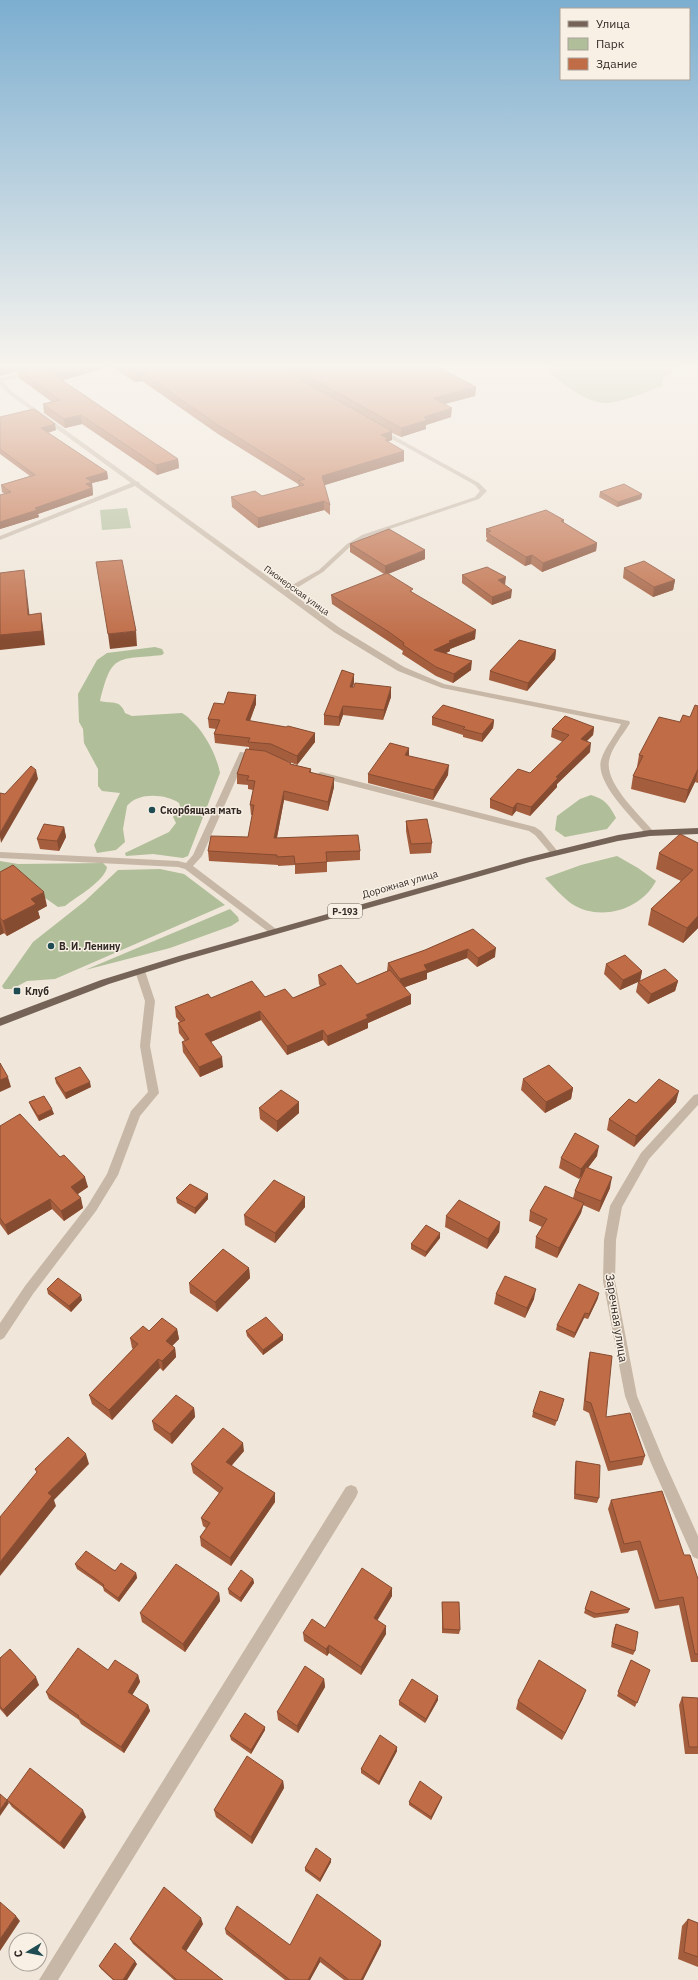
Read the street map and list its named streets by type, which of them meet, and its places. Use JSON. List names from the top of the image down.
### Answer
{
  "streets": {
    "main road": ["Дорожная улица", "Р-193"],
    "street": ["Пионерская улица", "Заречная улица"]
  },
  "crossings": [
    ["Пионерская улица", "Дорожная улица"]
  ],
  "places": {
    "other": ["Скорбящая мать", "В. И. Ленину"],
    "transit": ["Клуб"]
  },
  "legend": ["Улица", "Парк", "Здание"],
  "north": "left"
}
